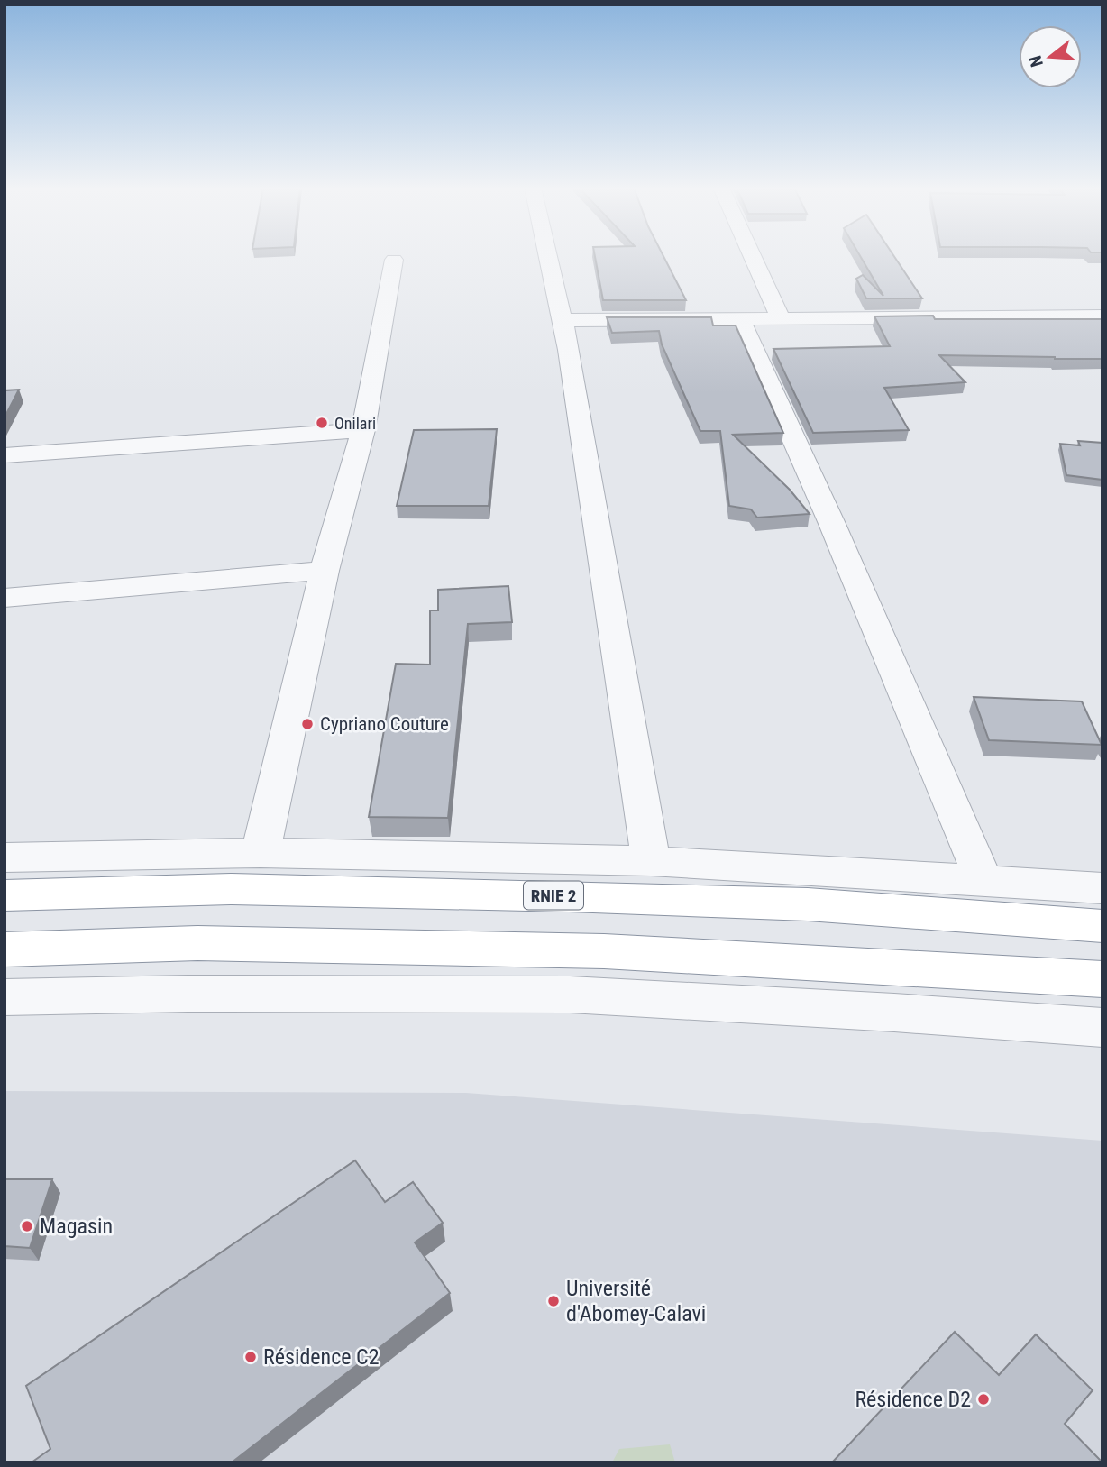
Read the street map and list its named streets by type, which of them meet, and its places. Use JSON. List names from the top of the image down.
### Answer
{
  "streets": {
    "highway": ["RNIE 2"]
  },
  "places": [
    "Onilari",
    "Cypriano Couture",
    "Magasin",
    "Université d'Abomey-Calavi",
    "Résidence C2",
    "Résidence D2"
  ],
  "north": "left"
}
